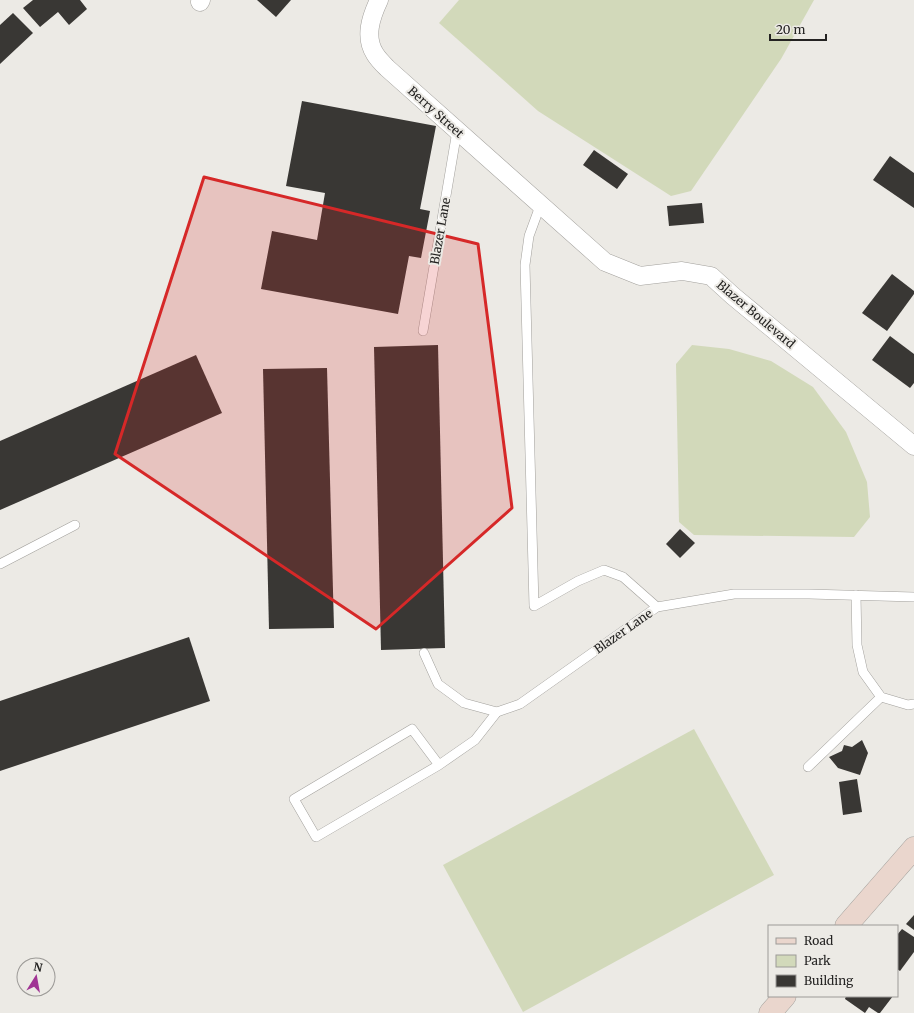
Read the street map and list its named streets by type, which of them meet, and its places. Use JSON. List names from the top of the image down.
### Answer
{
  "streets": {
    "street": ["Berry Street", "Blazer Boulevard"],
    "lane": ["Blazer Lane"]
  },
  "crossings": [
    ["Berry Street", "Blazer Lane"],
    ["Berry Street", "Blazer Boulevard"]
  ],
  "legend": ["Road", "Park", "Building"],
  "scale_bar": "20 m",
  "north": "top"
}
